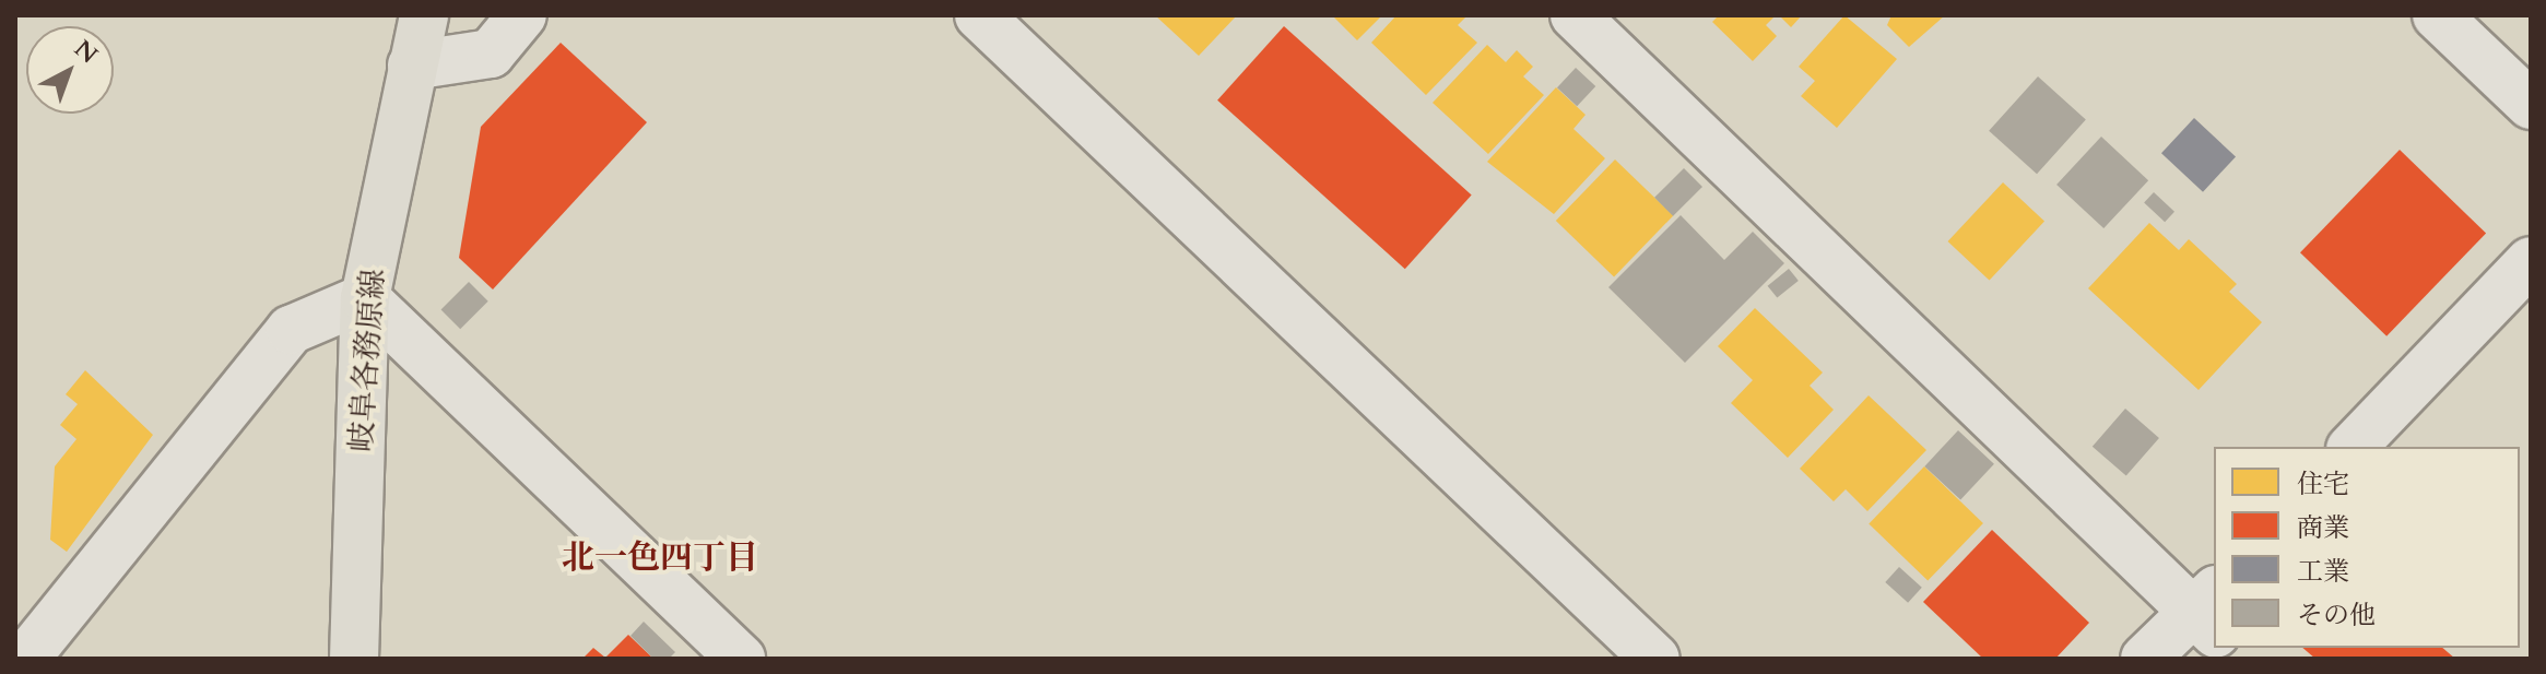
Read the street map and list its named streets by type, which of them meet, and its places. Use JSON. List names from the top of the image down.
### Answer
{
  "streets": {
    "main road": ["岐阜各務原線"]
  },
  "districts": ["北一色四丁目"],
  "legend": [
    "住宅",
    "商業",
    "工業",
    "その他"
  ],
  "north": "top right"
}
